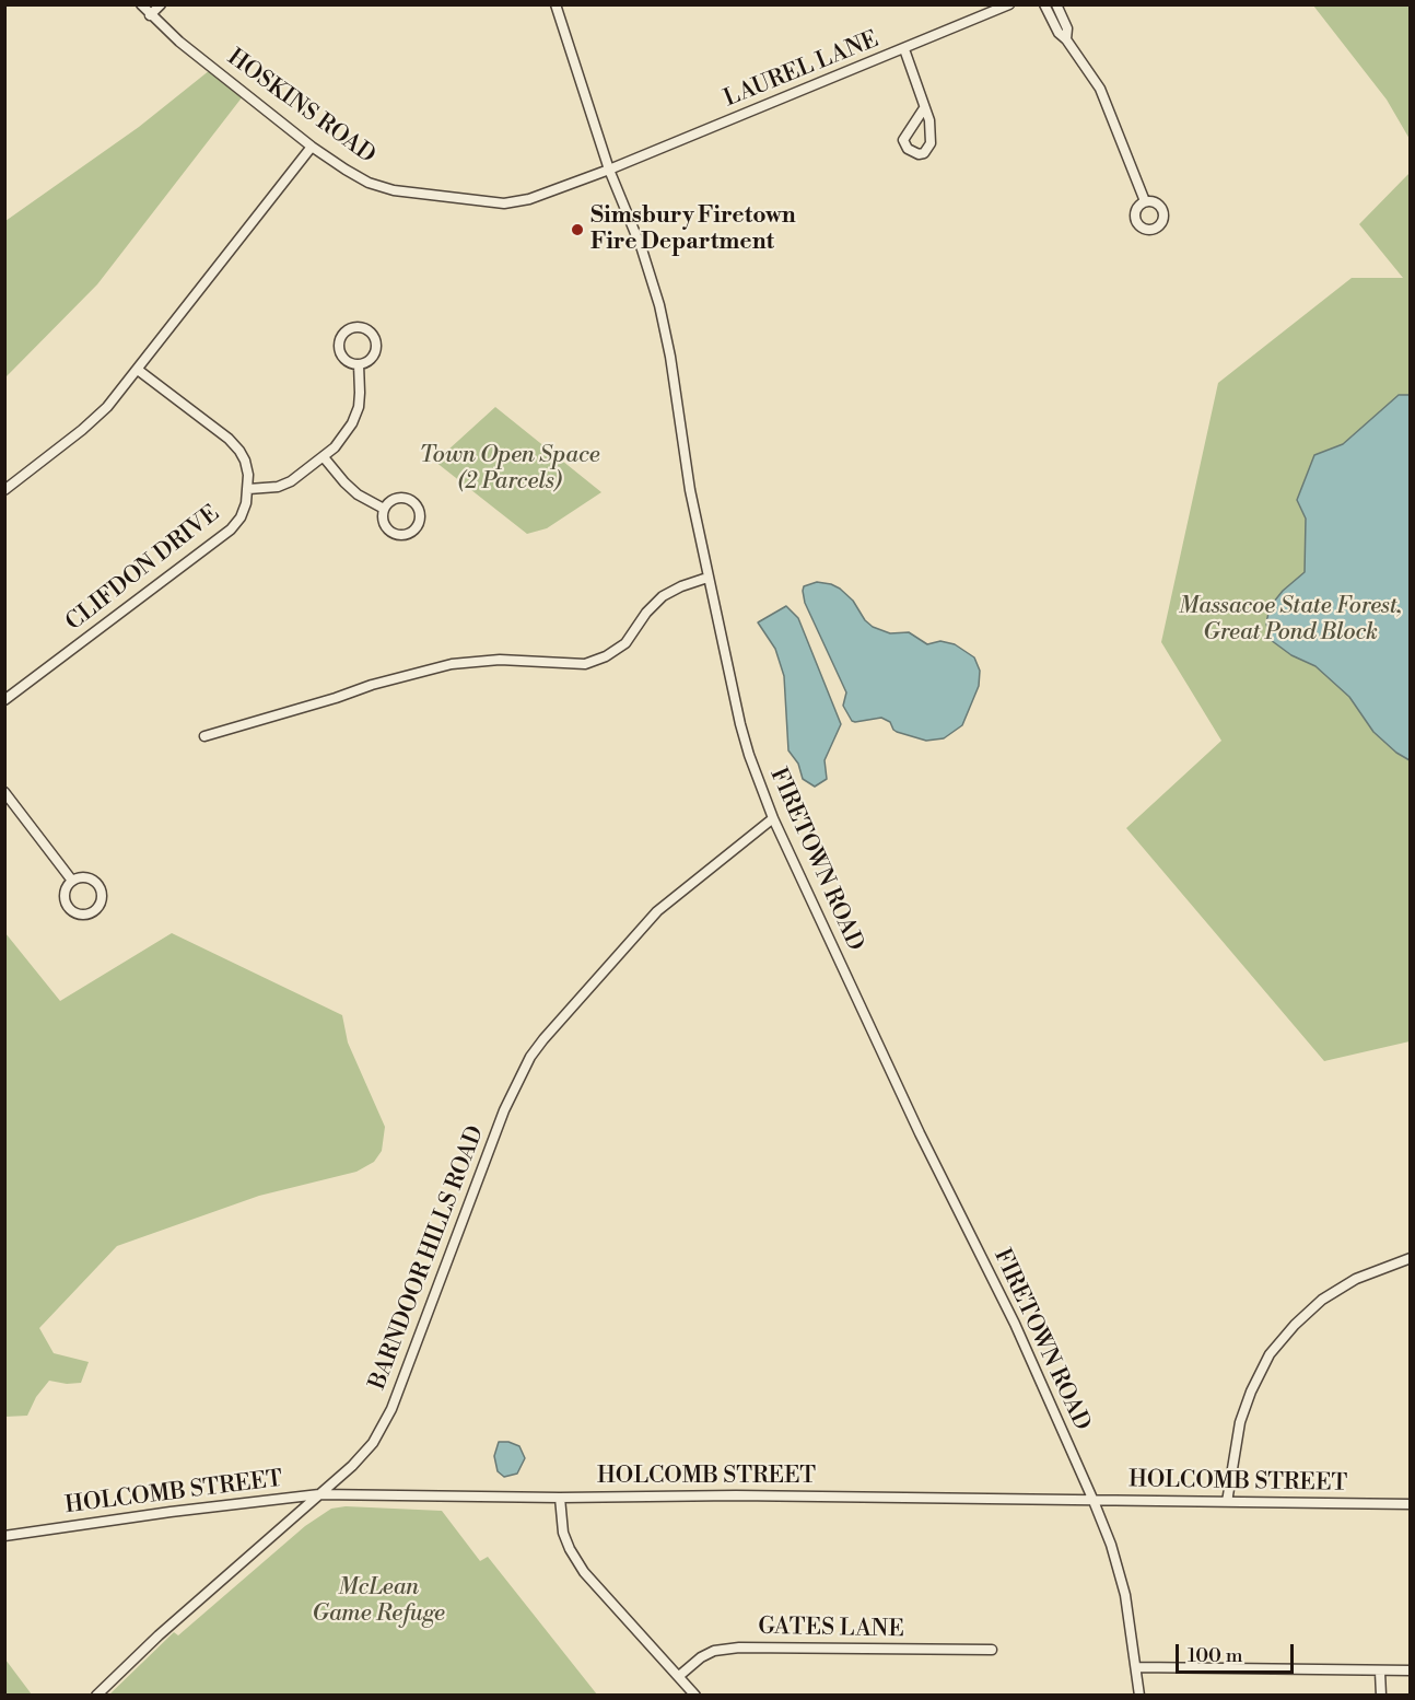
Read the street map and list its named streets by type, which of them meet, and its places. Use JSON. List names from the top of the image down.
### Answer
{
  "streets": {
    "street": [
      "LAUREL LANE",
      "HOSKINS ROAD",
      "CLIFDON DRIVE",
      "FIRETOWN ROAD",
      "BARNDOOR HILLS ROAD",
      "HOLCOMB STREET",
      "GATES LANE"
    ]
  },
  "crossings": [
    ["LAUREL LANE", "HOSKINS ROAD"],
    ["LAUREL LANE", "FIRETOWN ROAD"],
    ["HOSKINS ROAD", "FIRETOWN ROAD"],
    ["FIRETOWN ROAD", "BARNDOOR HILLS ROAD"],
    ["FIRETOWN ROAD", "HOLCOMB STREET"],
    ["BARNDOOR HILLS ROAD", "HOLCOMB STREET"]
  ],
  "parks": ["Town Open Space (2 Parcels)", "Massacoe State Forest, Great Pond Block", "McLean Game Refuge"],
  "places": ["Simsbury Firetown Fire Department"],
  "scale_bar": "100 m"
}
